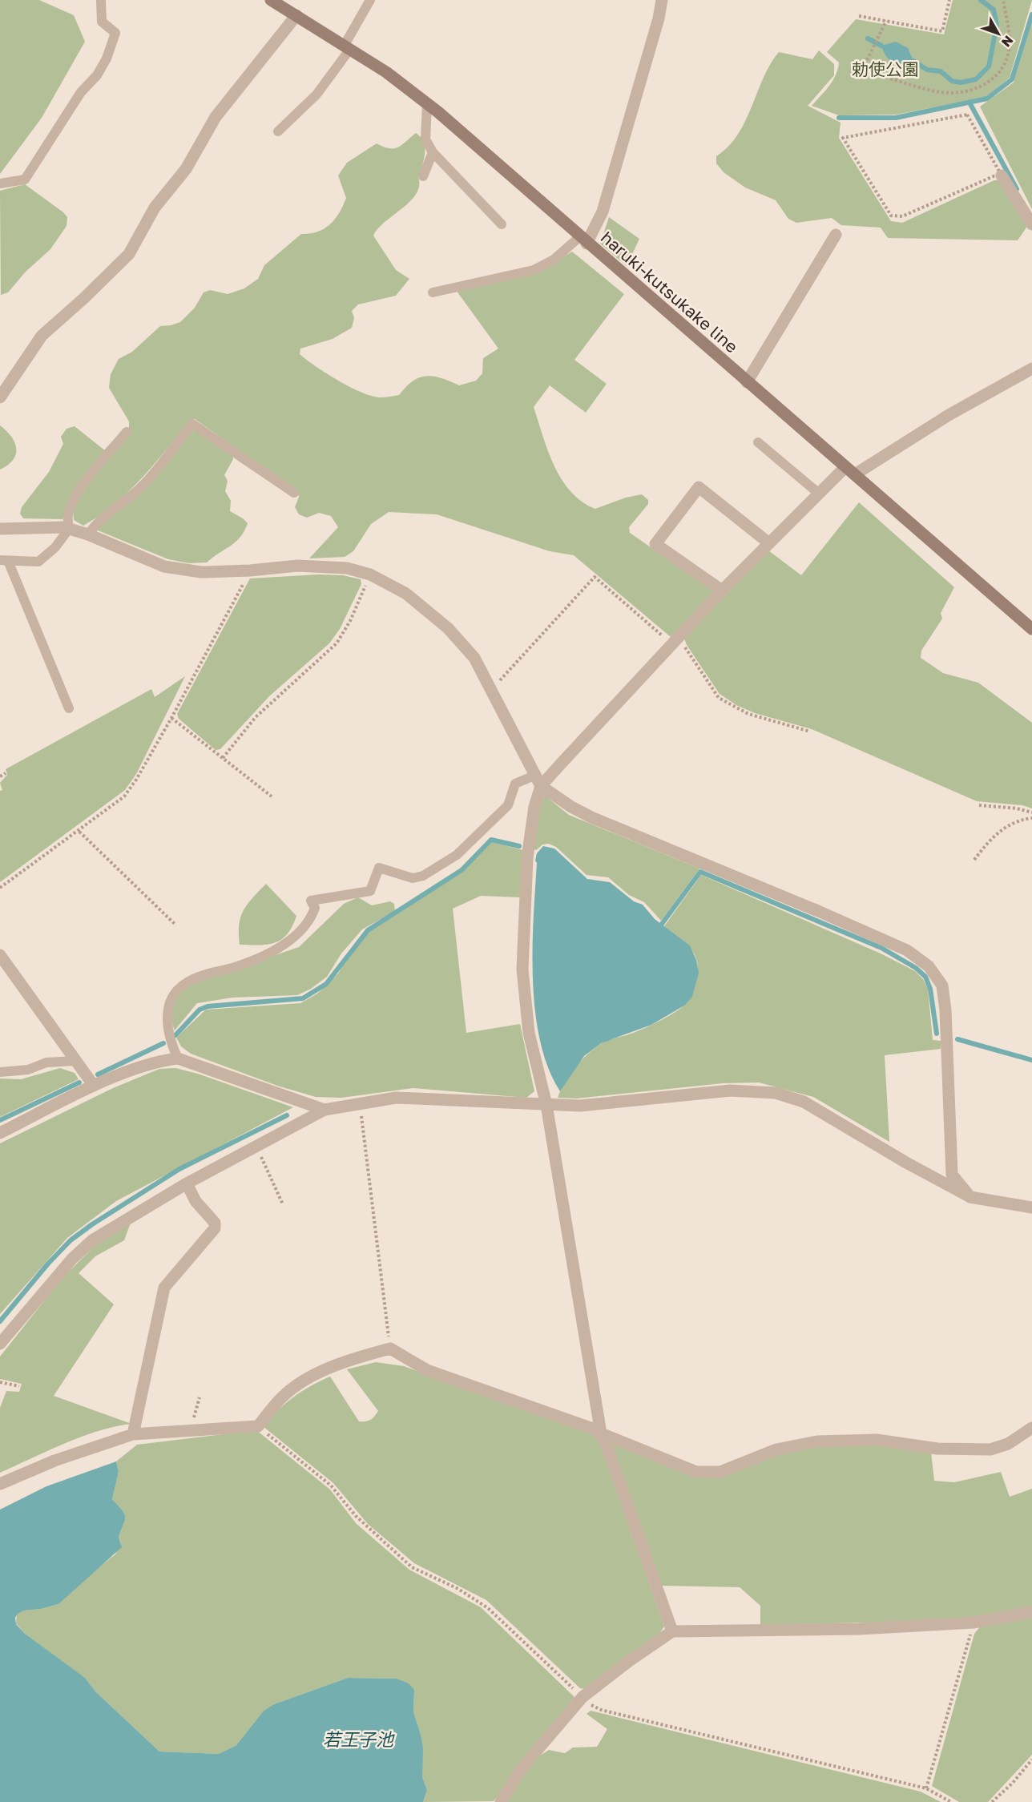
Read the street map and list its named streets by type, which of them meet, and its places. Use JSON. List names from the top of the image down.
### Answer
{
  "streets": {
    "main road": ["haruki-kutsukake line"]
  },
  "water": ["若王子池"],
  "parks": ["勅使公園"],
  "north": "bottom right"
}
